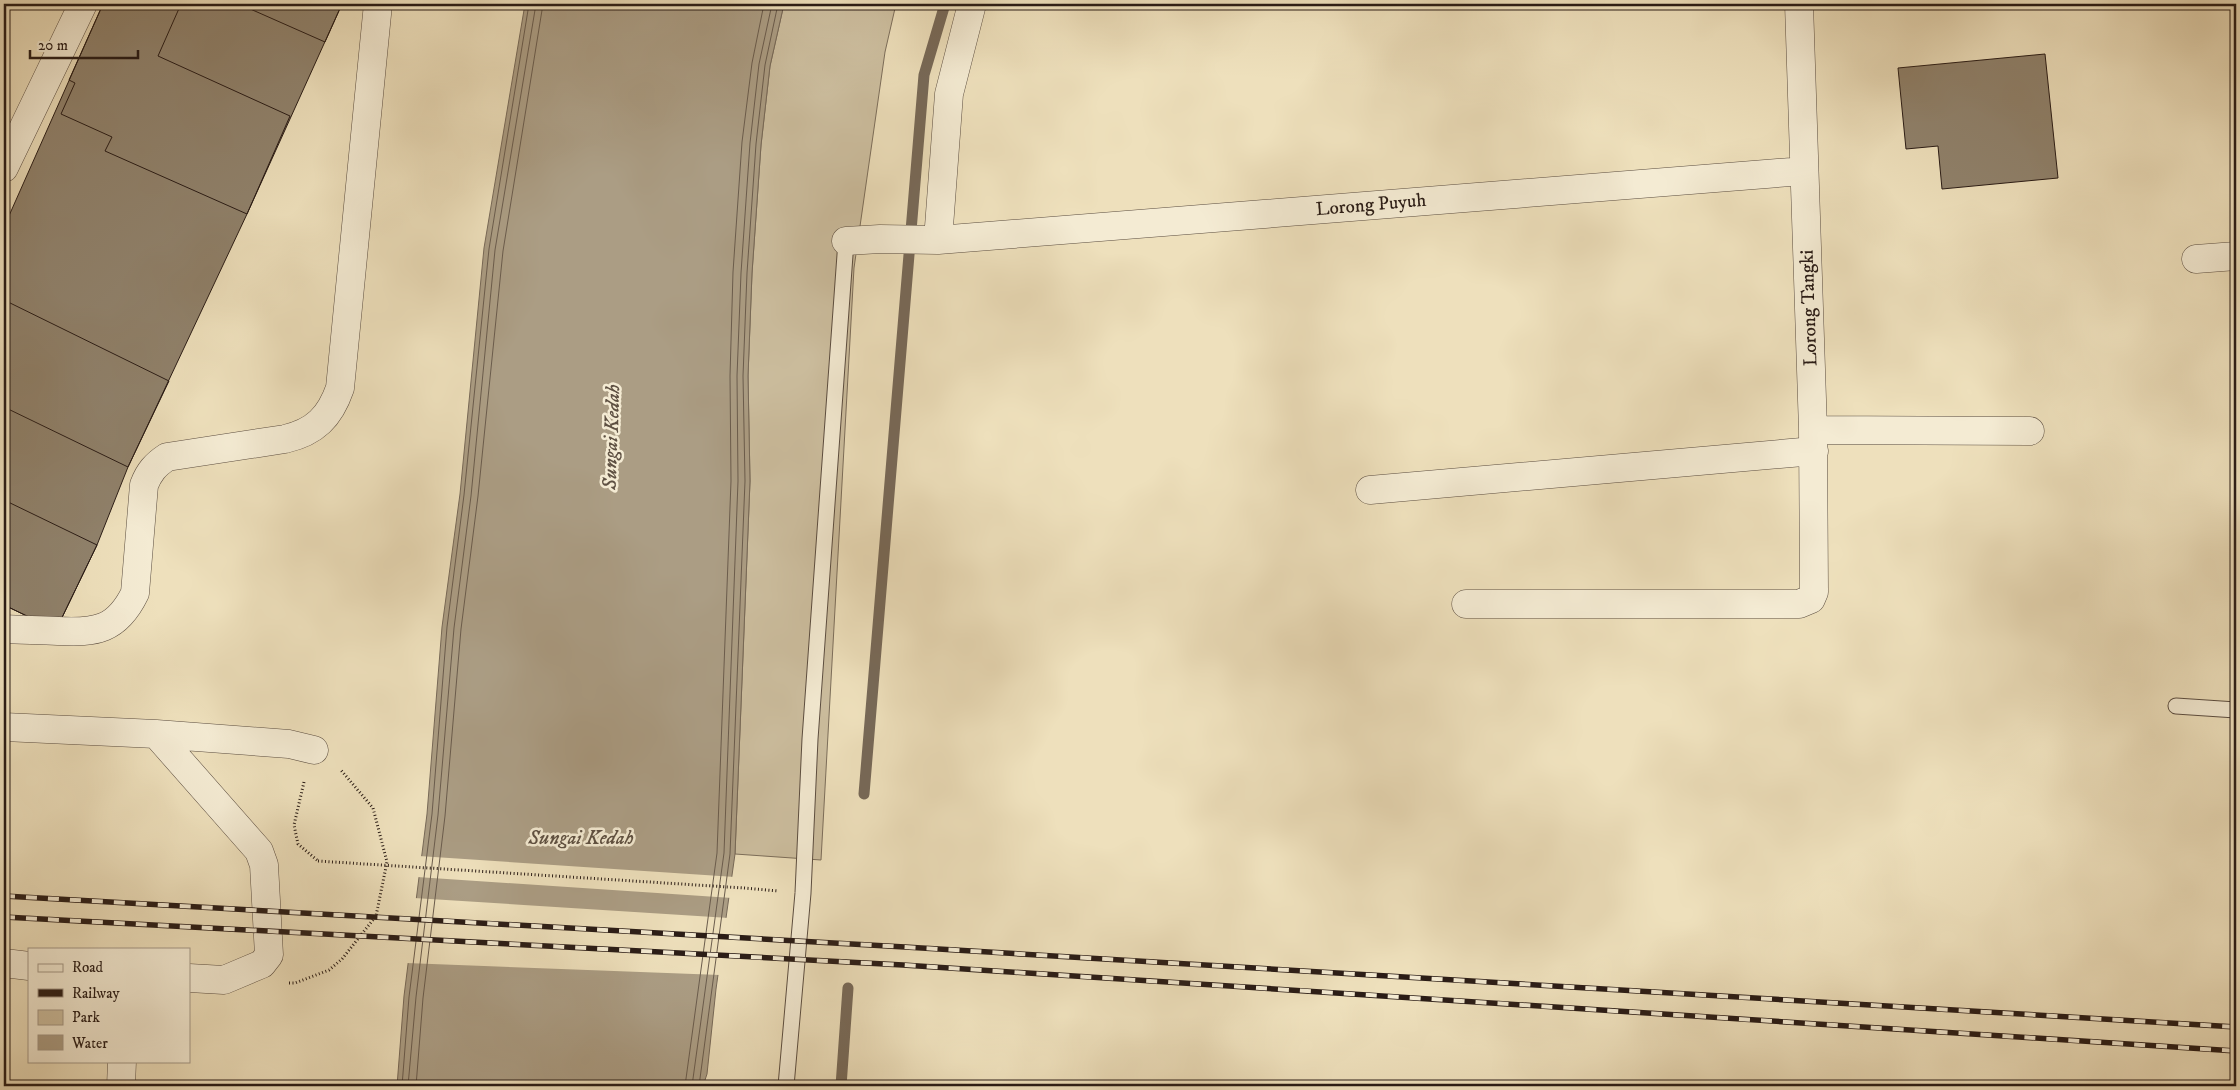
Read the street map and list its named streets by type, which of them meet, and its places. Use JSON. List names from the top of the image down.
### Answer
{
  "streets": {
    "street": ["Lorong Puyuh", "Lorong Tangki"]
  },
  "crossings": [
    ["Lorong Puyuh", "Lorong Tangki"]
  ],
  "water": ["Sungai Kedah"],
  "legend": [
    "Road",
    "Railway",
    "Park",
    "Water"
  ],
  "scale_bar": "20 m"
}
